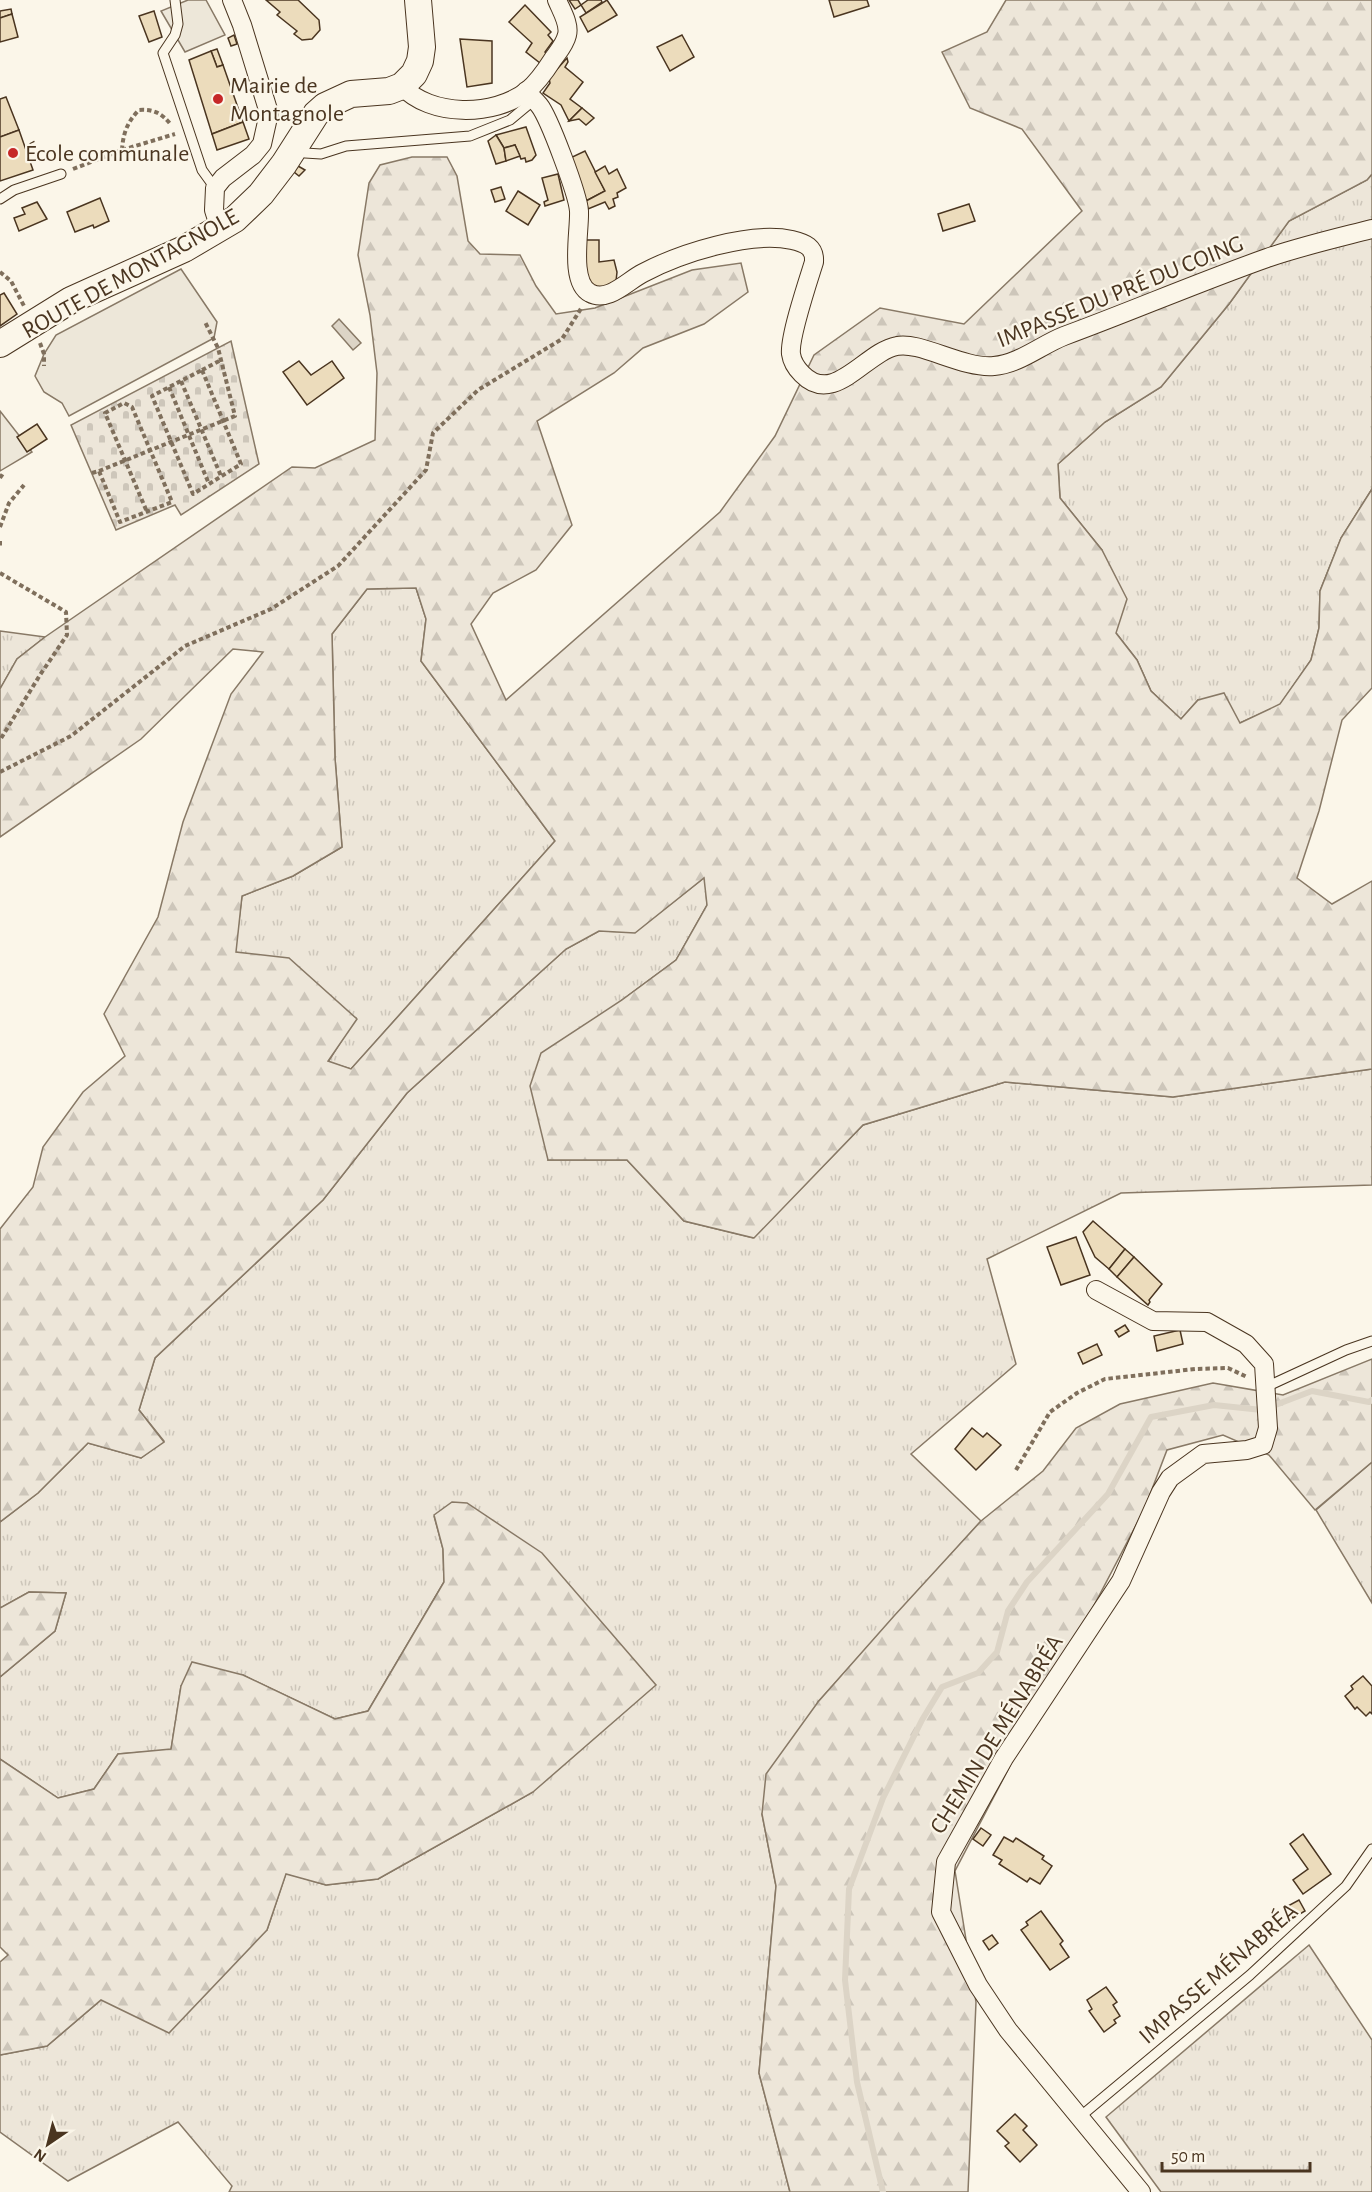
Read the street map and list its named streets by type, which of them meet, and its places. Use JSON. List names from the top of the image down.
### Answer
{
  "streets": {
    "street": ["ROUTE DE MONTAGNOLE", "IMPASSE DU PRÉ DU COING", "CHEMIN DE MÉNABRÉA"],
    "lane": ["IMPASSE MÉNABRÉA"]
  },
  "crossings": [
    ["CHEMIN DE MÉNABRÉA", "IMPASSE MÉNABRÉA"]
  ],
  "places": ["Mairie de Montagnole", "École communale"],
  "scale_bar": "50 m",
  "north": "bottom left"
}
